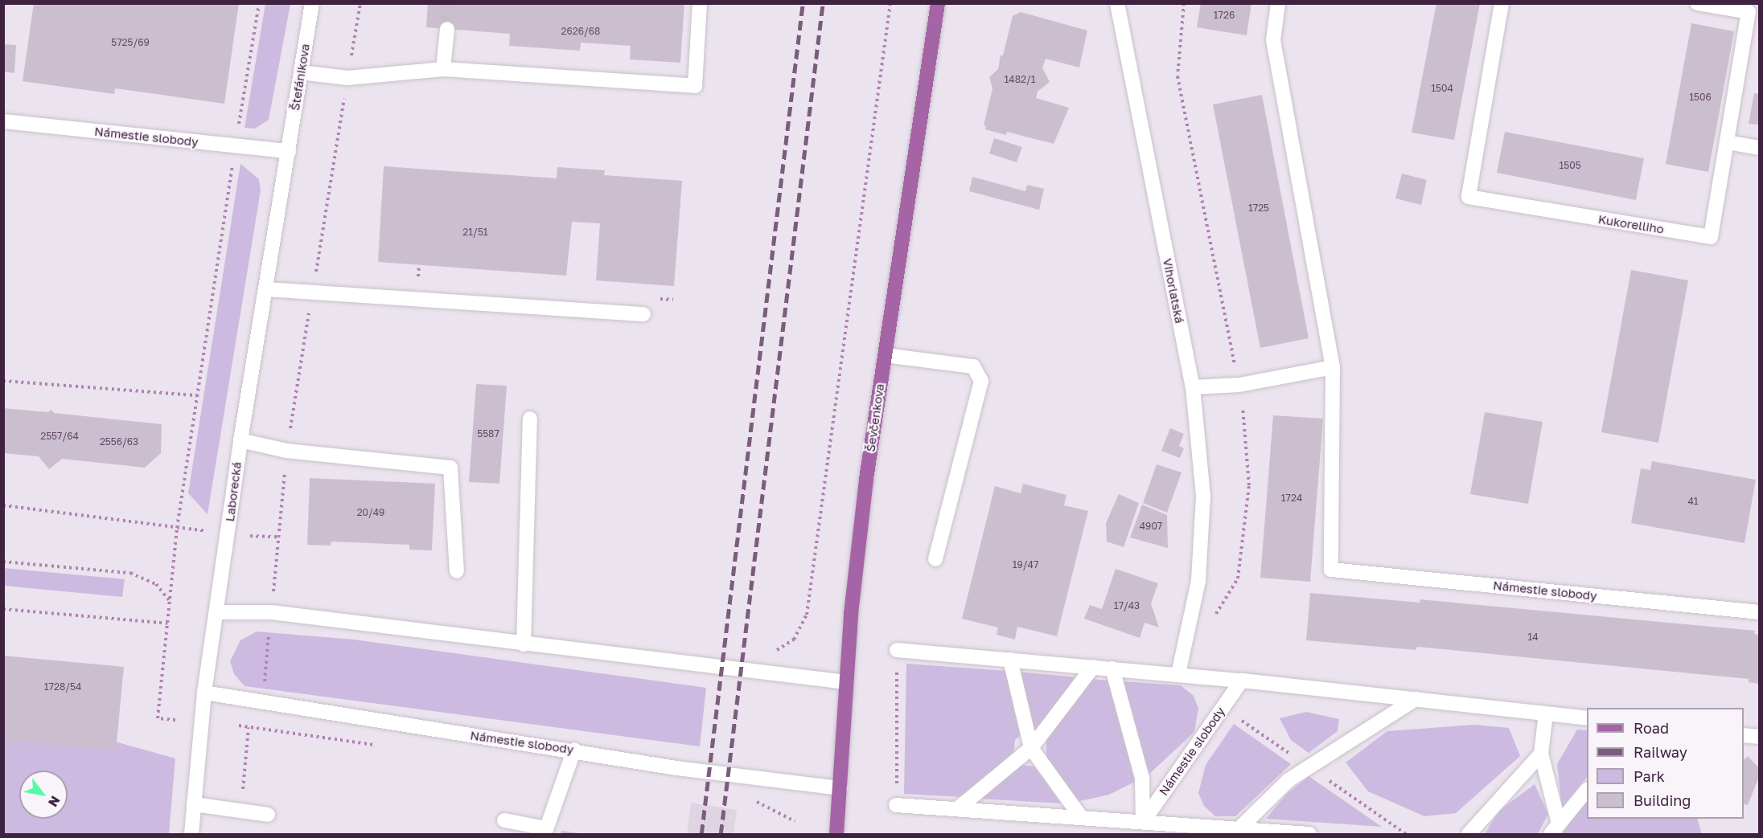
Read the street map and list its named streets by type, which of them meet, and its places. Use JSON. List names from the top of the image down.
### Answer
{
  "streets": {
    "main road": ["Ševčenkova"],
    "street": [
      "Štefánikova",
      "Námestie slobody",
      "Kukorelliho",
      "Vihorlatská",
      "Laborecká"
    ]
  },
  "crossings": [
    ["Štefánikova", "Námestie slobody"],
    ["Štefánikova", "Laborecká"],
    ["Námestie slobody", "Ševčenkova"],
    ["Námestie slobody", "Laborecká"]
  ],
  "house_numbers": [
    "1726",
    "2626/68",
    "5725/69",
    "1482/1",
    "1504",
    "1506",
    "1505",
    "1725",
    "21/51",
    "5587",
    "2557/64",
    "2556/63",
    "1724",
    "41",
    "20/49",
    "4907",
    "19/47",
    "17/43",
    "14",
    "1728/54"
  ],
  "legend": [
    "Road",
    "Railway",
    "Park",
    "Building"
  ],
  "north": "bottom right"
}
